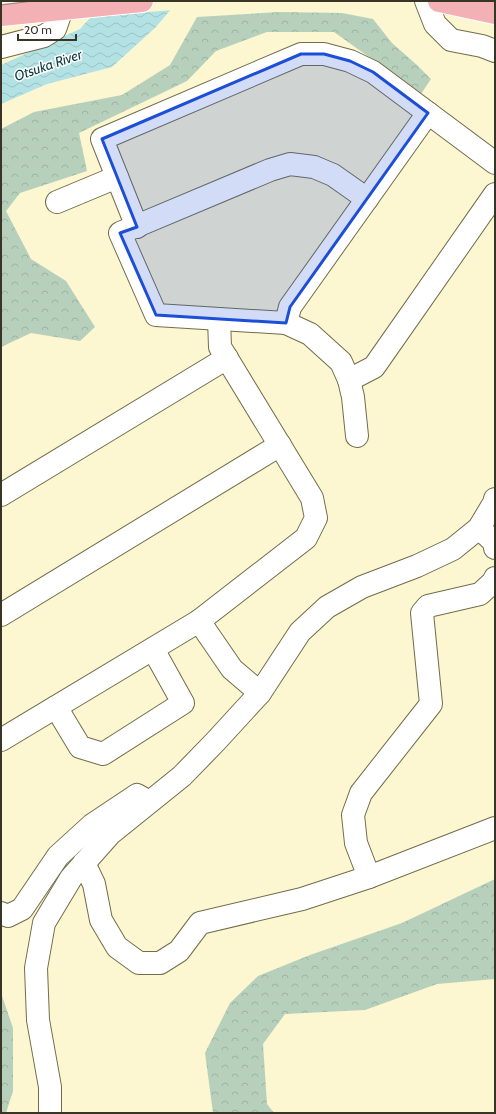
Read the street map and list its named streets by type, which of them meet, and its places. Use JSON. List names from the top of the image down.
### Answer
{
  "water": ["Otsuka River"],
  "scale_bar": "20 m"
}
